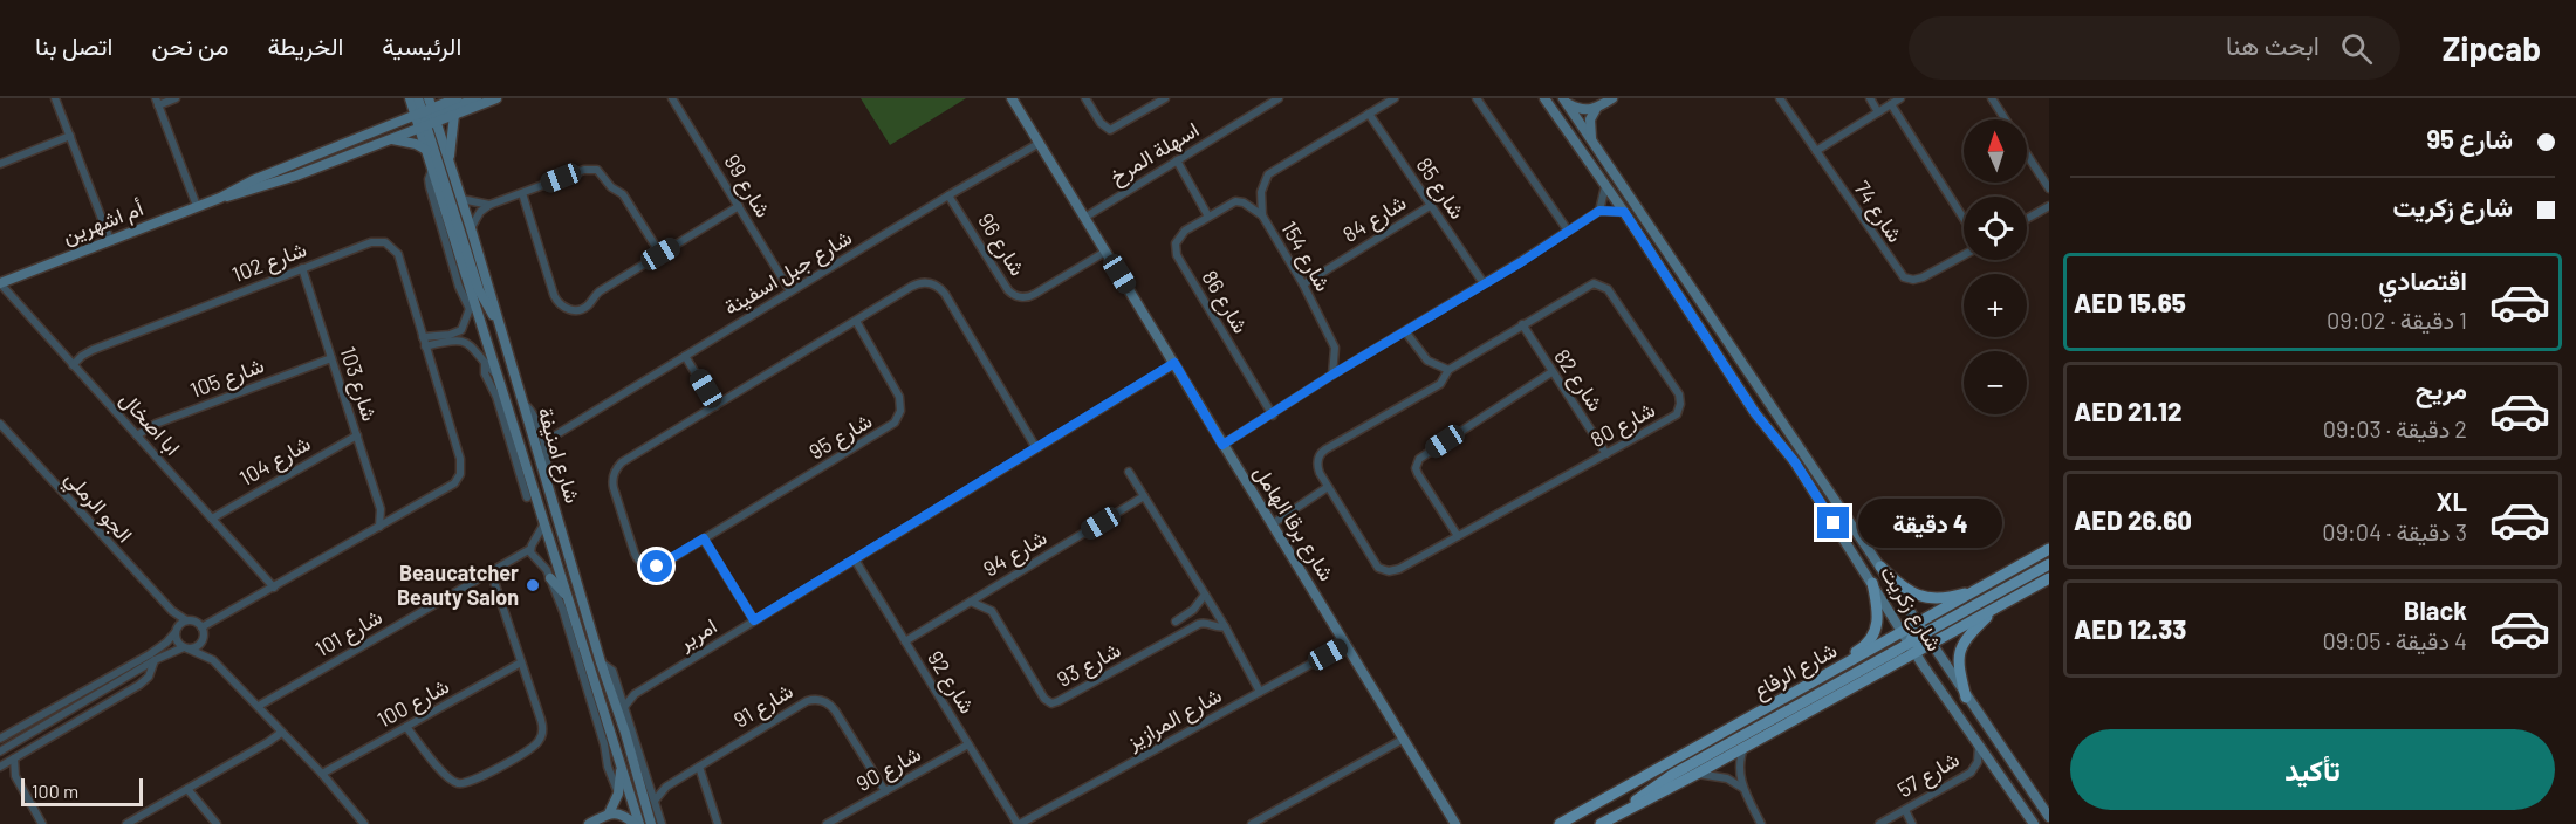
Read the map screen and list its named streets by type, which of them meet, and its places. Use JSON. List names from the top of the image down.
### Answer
{
  "streets": {
    "main road": ["شارع الرفاع"],
    "street": [
      "اسهلة المرخ",
      "شارع 99",
      "شارع 85",
      "شارع 74",
      "شارع 84",
      "أم اشهرين",
      "شارع 96",
      "شارع 154",
      "شارع 102",
      "شارع جبل اسفينة",
      "شارع 86",
      "شارع 105",
      "شارع 82",
      "شارع 103",
      "ابا اصخال",
      "شارع 80",
      "شارع 95",
      "شارع امنيفة",
      "شارع 104",
      "الجو الرملي",
      "شارع برقا الهامل",
      "شارع 94",
      "شارع زكريت",
      "شارع 101",
      "امرير",
      "شارع 93",
      "شارع 92",
      "شارع 100",
      "شارع 91",
      "شارع المرازيز",
      "شارع 90",
      "شارع 57"
    ]
  },
  "crossings": [
    ["اسهلة المرخ", "شارع برقا الهامل"],
    ["شارع 99", "شارع جبل اسفينة"],
    ["شارع 85", "شارع 84"],
    ["شارع 84", "شارع 154"],
    ["أم اشهرين", "ابا اصخال"],
    ["شارع 96", "شارع جبل اسفينة"],
    ["شارع 96", "شارع برقا الهامل"],
    ["شارع 154", "شارع 86"],
    ["شارع 102", "شارع 103"],
    ["شارع 102", "ابا اصخال"],
    ["شارع 102", "الجو الرملي"],
    ["شارع جبل اسفينة", "شارع برقا الهامل"],
    ["شارع 105", "شارع 103"],
    ["شارع 105", "ابا اصخال"],
    ["شارع 82", "شارع 80"],
    ["شارع 103", "شارع 104"],
    ["ابا اصخال", "شارع 104"],
    ["شارع 95", "امرير"],
    ["شارع برقا الهامل", "امرير"],
    ["شارع برقا الهامل", "شارع المرازيز"],
    ["شارع 94", "شارع 93"],
    ["شارع 94", "شارع 92"],
    ["شارع زكريت", "شارع الرفاع"],
    ["شارع زكريت", "شارع 57"],
    ["امرير", "شارع 92"],
    ["شارع 92", "شارع المرازيز"],
    ["شارع 92", "شارع 90"],
    ["شارع 91", "شارع 90"]
  ],
  "places": ["Beaucatcher Beauty Salon"],
  "scale_bar": "100 m",
  "north": "top",
  "page": {
    "header": "Zipcab",
    "search": "ابحث هنا",
    "nav": [
      "الرئيسية",
      "الخريطة",
      "من نحن",
      "اتصل بنا"
    ],
    "banner": ["شارع 95", "شارع زكريت"],
    "map_buttons": ["+", "−"],
    "list": [
      {
        "name": "اقتصادي",
        "note": "1 دقيقة · 09:02",
        "value": "AED 15.65"
      },
      {
        "name": "مريح",
        "note": "2 دقيقة · 09:03",
        "value": "AED 21.12"
      },
      {
        "name": "XL",
        "note": "3 دقيقة · 09:04",
        "value": "AED 26.60"
      },
      {
        "name": "Black",
        "note": "4 دقيقة · 09:05",
        "value": "AED 12.33"
      }
    ],
    "bubble": "4 دقيقة",
    "buttons": "تأكيد",
    "scale": "100 m"
  }
}
